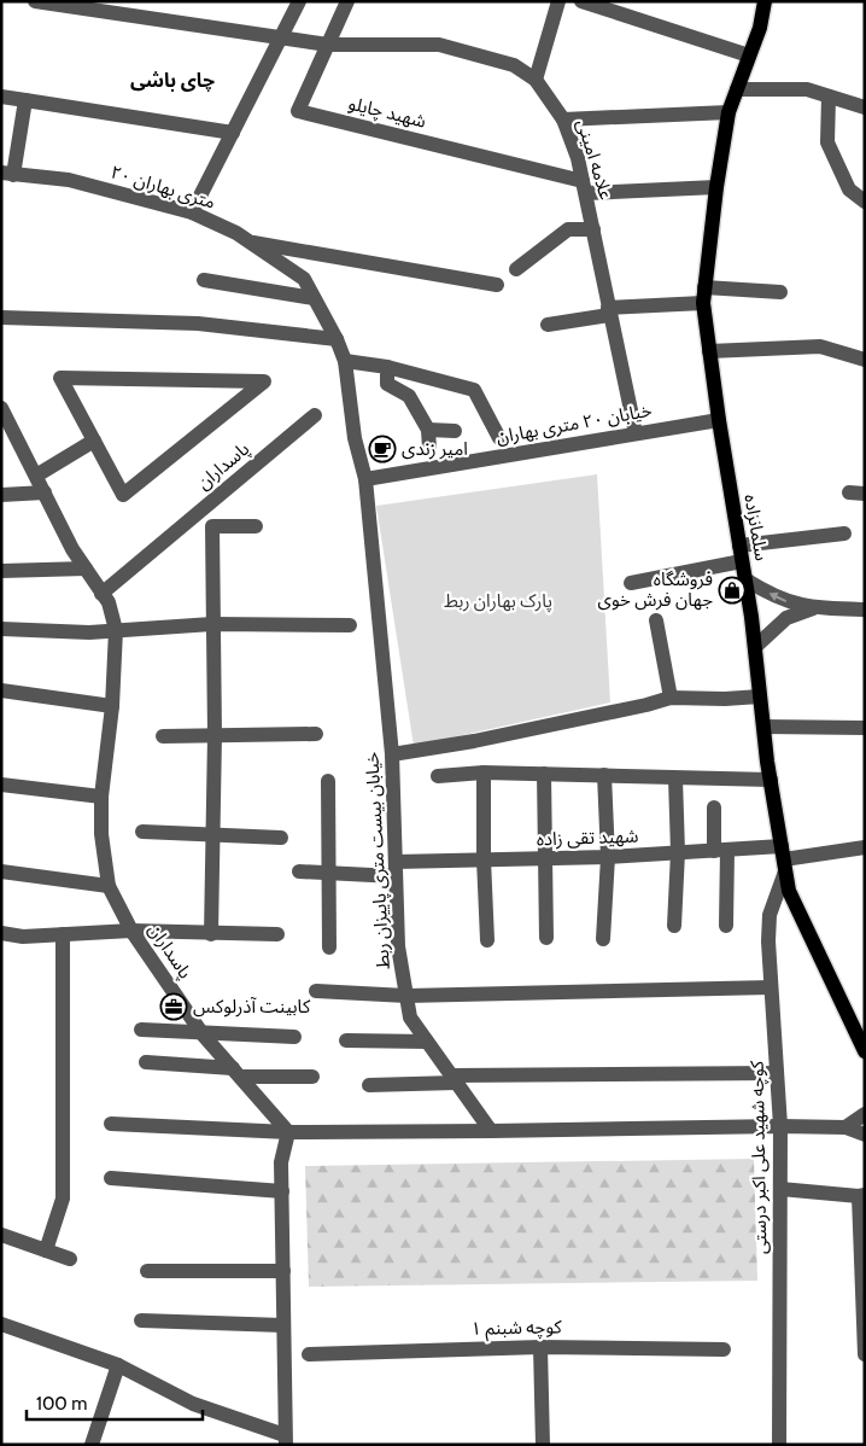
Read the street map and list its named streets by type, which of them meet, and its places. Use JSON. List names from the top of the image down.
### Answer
{
  "streets": {
    "main road": ["سلمانزاده"],
    "street": [
      "شهید چایلو",
      "علامه امینی",
      "۲۰ متری بهاران",
      "خیابان ۲۰ متری بهاران",
      "پاسداران",
      "شهید تقی زاده",
      "خیابان بیست متری پاییزان ربط",
      "کوچه شهید علی اکبر درستی",
      "کوچه شبنم ۱"
    ]
  },
  "crossings": [
    ["شهید چایلو", "علامه امینی"],
    ["علامه امینی", "خیابان ۲۰ متری بهاران"],
    ["۲۰ متری بهاران", "خیابان ۲۰ متری بهاران"],
    ["۲۰ متری بهاران", "خیابان بیست متری پاییزان ربط"],
    ["خیابان ۲۰ متری بهاران", "سلمانزاده"],
    ["خیابان ۲۰ متری بهاران", "خیابان بیست متری پاییزان ربط"],
    ["سلمانزاده", "شهید تقی زاده"],
    ["سلمانزاده", "کوچه شهید علی اکبر درستی"],
    ["شهید تقی زاده", "خیابان بیست متری پاییزان ربط"],
    ["شهید تقی زاده", "کوچه شهید علی اکبر درستی"]
  ],
  "districts": ["چای باشی"],
  "parks": ["پارک بهاران ربط"],
  "places": {
    "cafe": ["امیر زندی"],
    "shop": ["فروشگاه جهان فرش خوی"],
    "office": ["کابینت آذرلوکس"]
  },
  "scale_bar": "100 m"
}
